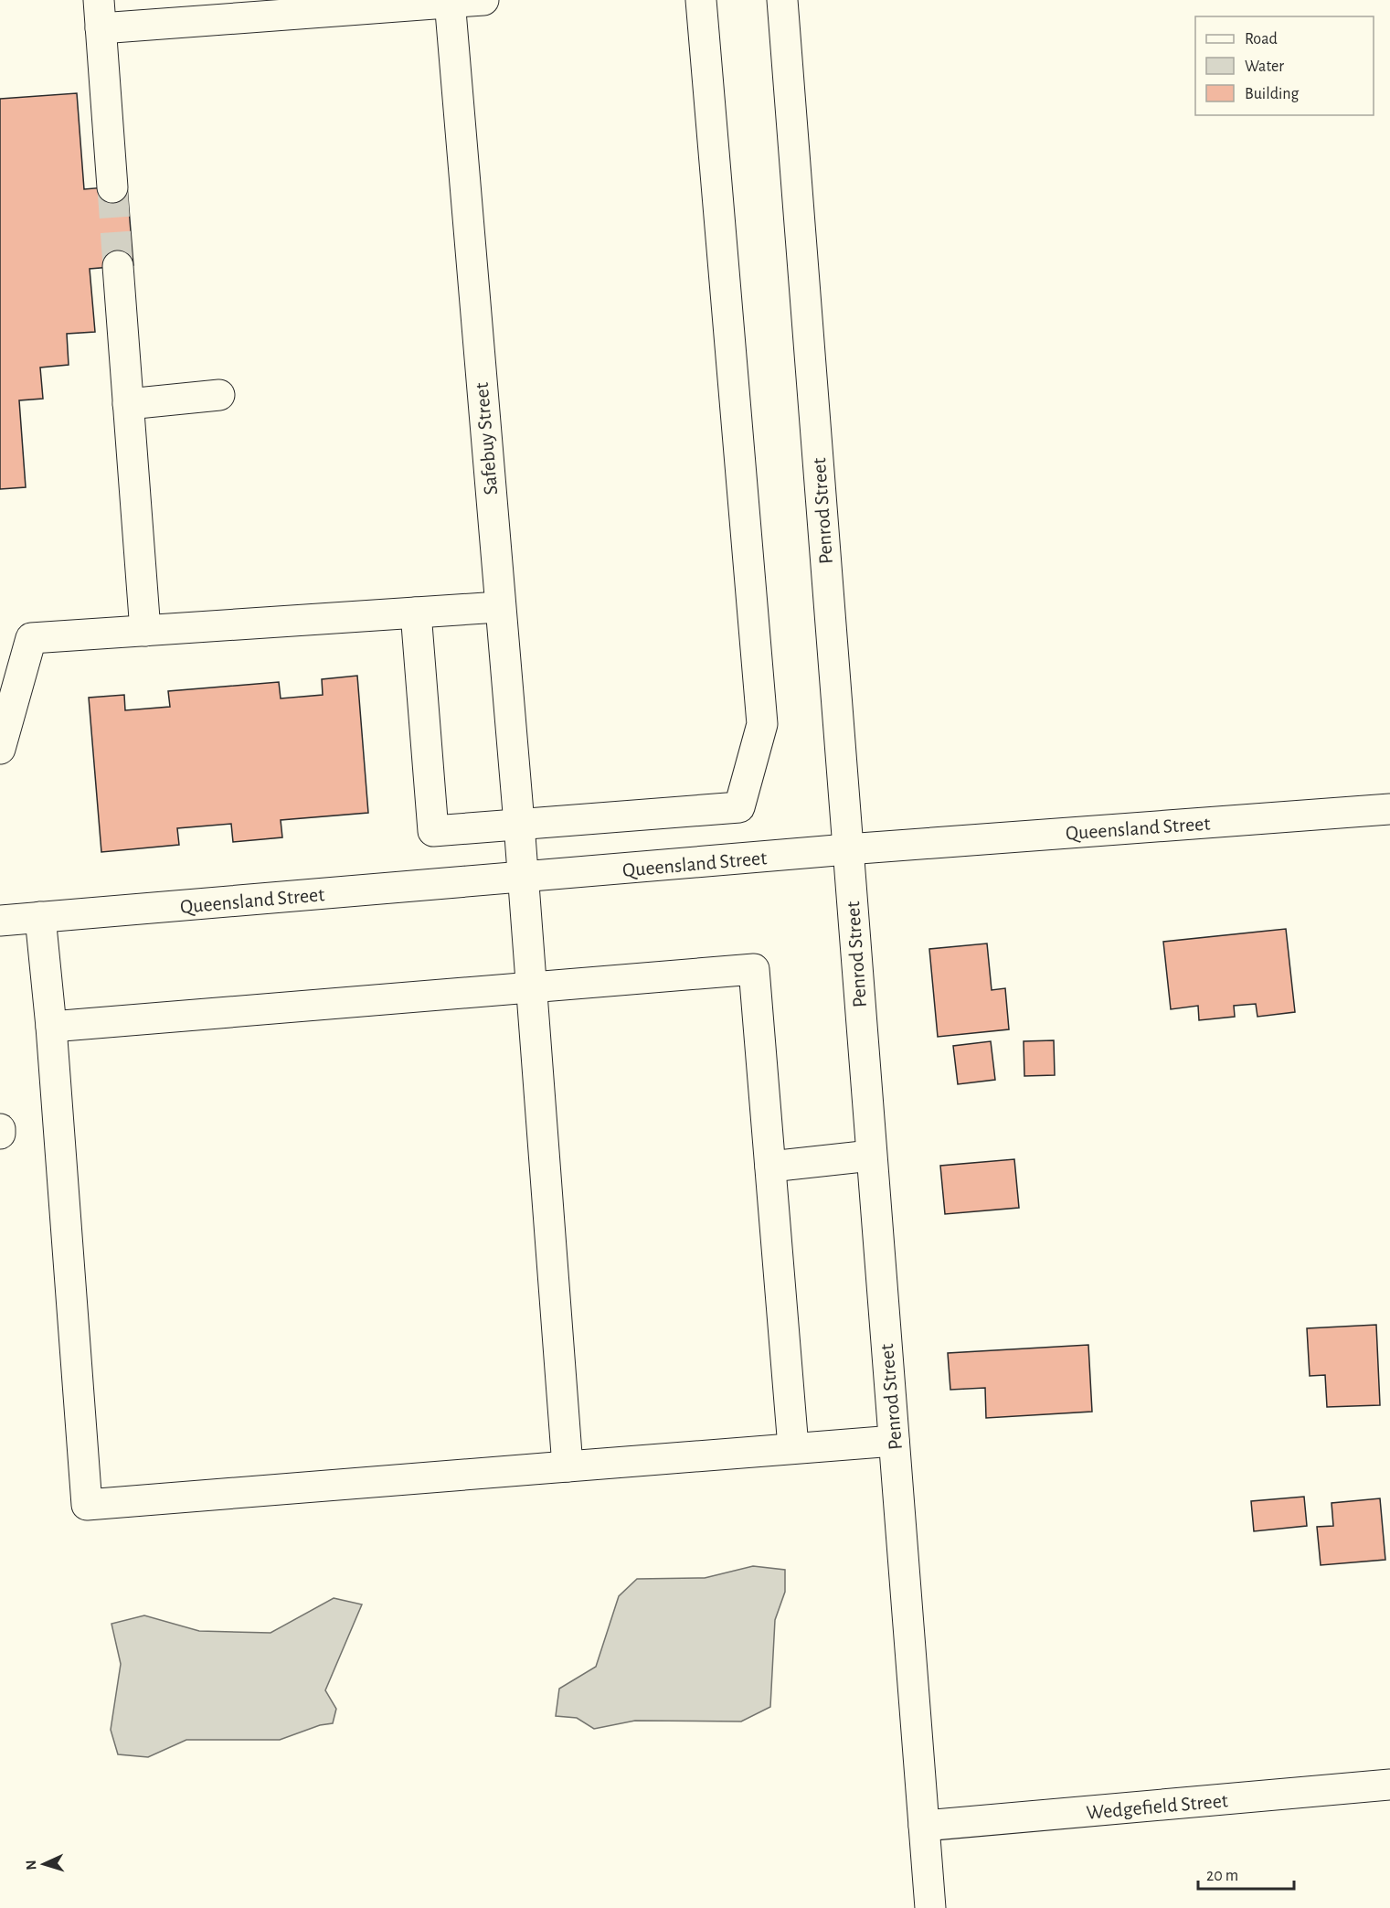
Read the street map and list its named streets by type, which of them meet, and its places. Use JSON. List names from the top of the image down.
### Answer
{
  "streets": {
    "street": [
      "Safebuy Street",
      "Penrod Street",
      "Queensland Street",
      "Wedgefield Street"
    ]
  },
  "crossings": [
    ["Safebuy Street", "Queensland Street"],
    ["Penrod Street", "Queensland Street"],
    ["Penrod Street", "Wedgefield Street"]
  ],
  "legend": ["Road", "Water", "Building"],
  "scale_bar": "20 m",
  "north": "left"
}
